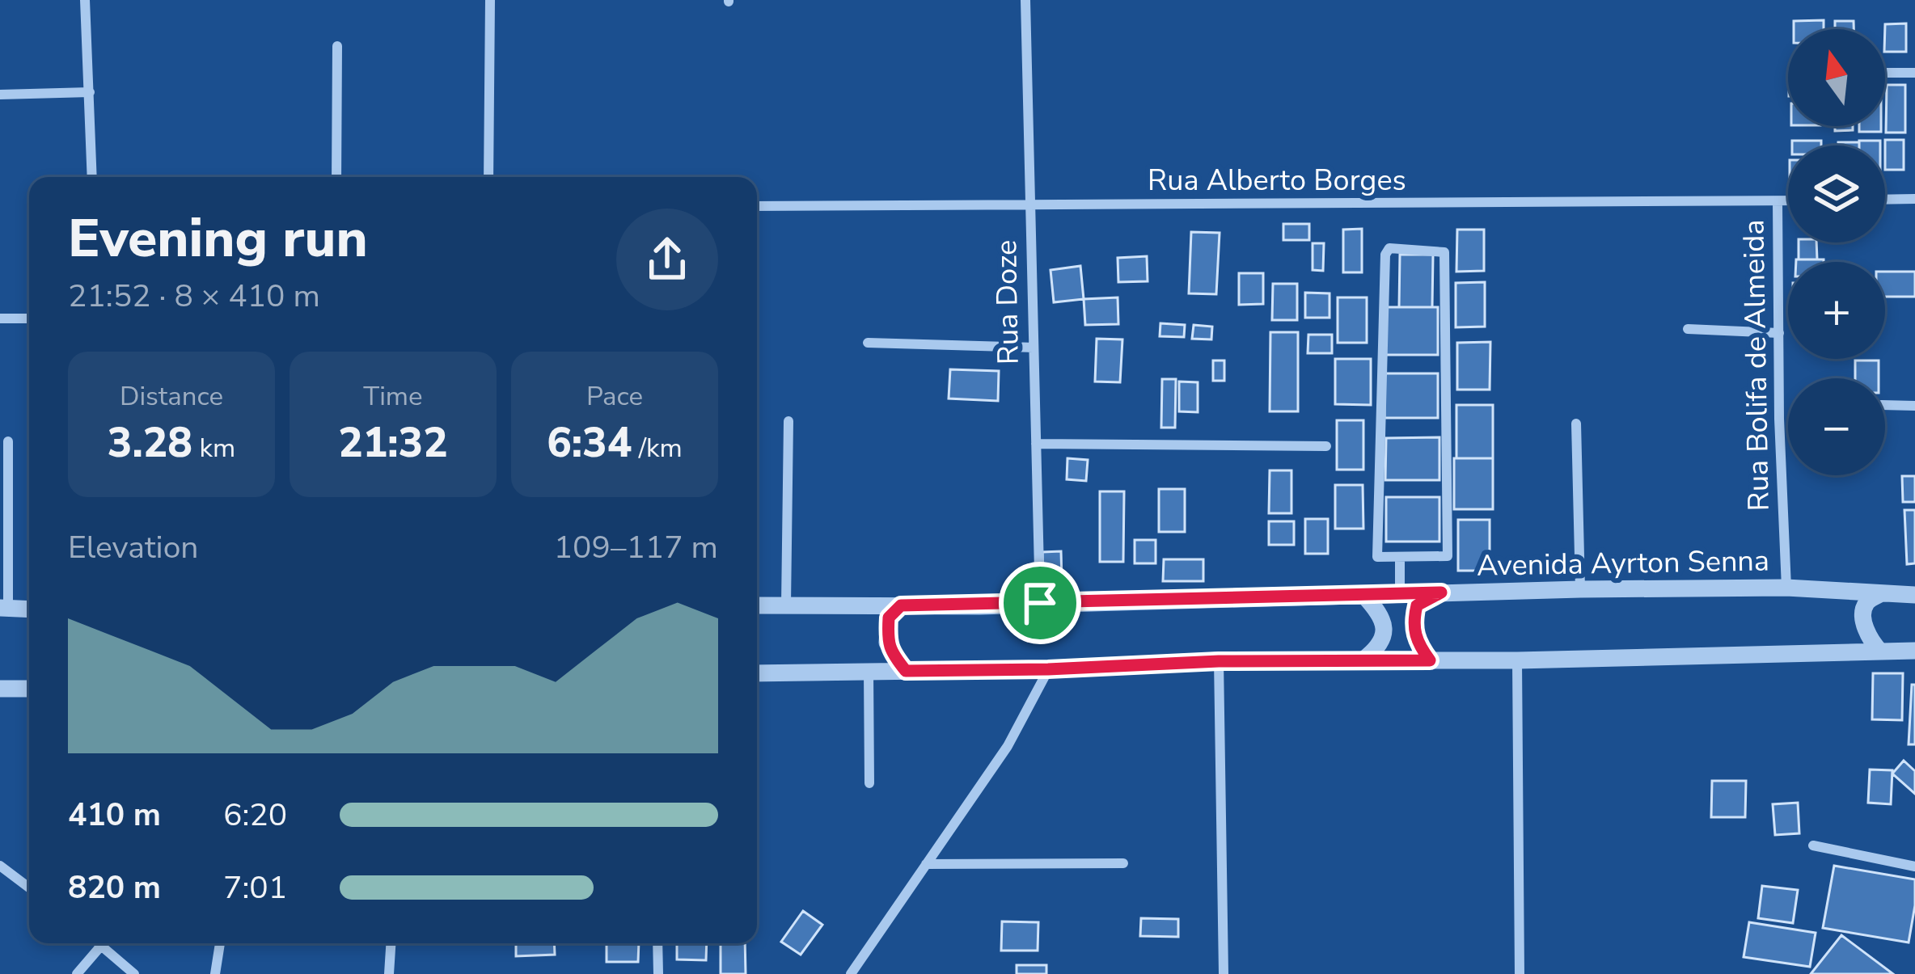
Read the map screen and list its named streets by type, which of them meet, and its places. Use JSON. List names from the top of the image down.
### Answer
{
  "streets": {
    "street": [
      "Rua Alberto Borges",
      "Rua Doze",
      "Rua Bolifa de Almeida",
      "Avenida Ayrton Senna"
    ]
  },
  "crossings": [
    ["Rua Alberto Borges", "Rua Doze"],
    ["Rua Alberto Borges", "Rua Bolifa de Almeida"],
    ["Rua Doze", "Avenida Ayrton Senna"],
    ["Rua Bolifa de Almeida", "Avenida Ayrton Senna"]
  ],
  "north": "top",
  "page": {
    "map_buttons": ["+", "−"],
    "heading": ["Evening run", "21:52 · 8 × 410 m"],
    "stats": [
      ["Distance", "3.28 km"],
      ["Time", "21:32"],
      ["Pace", "6:34 /km"]
    ],
    "chart": ["Elevation", "109–117 m"],
    "list": [
      {
        "name": "410 m",
        "note": "6:20"
      },
      {
        "name": "820 m",
        "note": "7:01"
      }
    ]
  }
}
